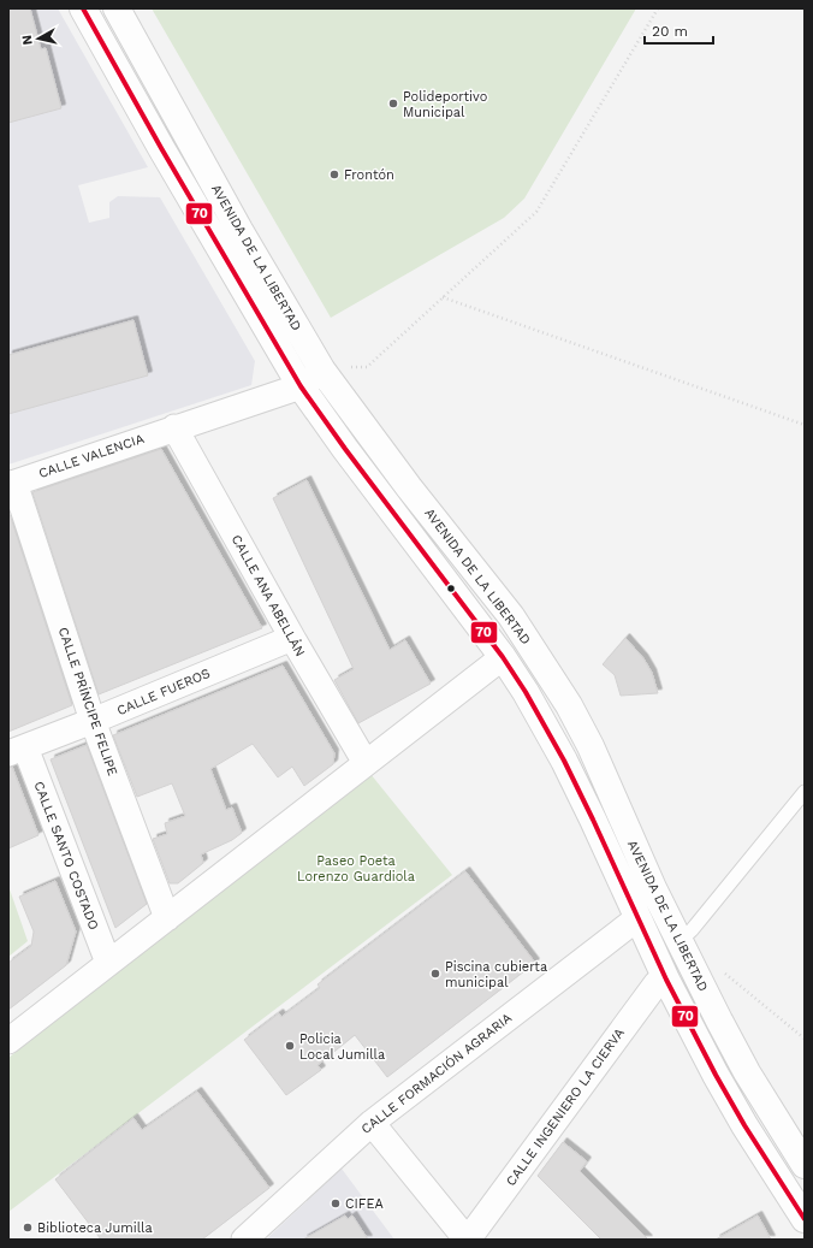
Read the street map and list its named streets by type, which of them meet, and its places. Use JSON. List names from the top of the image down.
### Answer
{
  "streets": {
    "main road": ["AVENIDA DE LA LIBERTAD"],
    "street": [
      "CALLE VALENCIA",
      "CALLE ANA ABELLÁN",
      "CALLE FUEROS",
      "CALLE PRÍNCIPE FELIPE",
      "CALLE SANTO COSTADO",
      "CALLE FORMACIÓN AGRARIA",
      "CALLE INGENIERO LA CIERVA"
    ]
  },
  "crossings": [
    ["AVENIDA DE LA LIBERTAD", "CALLE VALENCIA"],
    ["CALLE VALENCIA", "CALLE ANA ABELLÁN"],
    ["CALLE VALENCIA", "CALLE PRÍNCIPE FELIPE"],
    ["CALLE ANA ABELLÁN", "CALLE FUEROS"],
    ["CALLE FUEROS", "CALLE PRÍNCIPE FELIPE"],
    ["CALLE FUEROS", "CALLE SANTO COSTADO"]
  ],
  "parks": ["Paseo Poeta Lorenzo Guardiola"],
  "places": [
    "Polideportivo Municipal",
    "Frontón",
    "Piscina cubierta municipal",
    "Policia Local Jumilla",
    "CIFEA",
    "Biblioteca Jumilla"
  ],
  "lines": ["transit line 70"],
  "scale_bar": "20 m",
  "north": "left"
}
